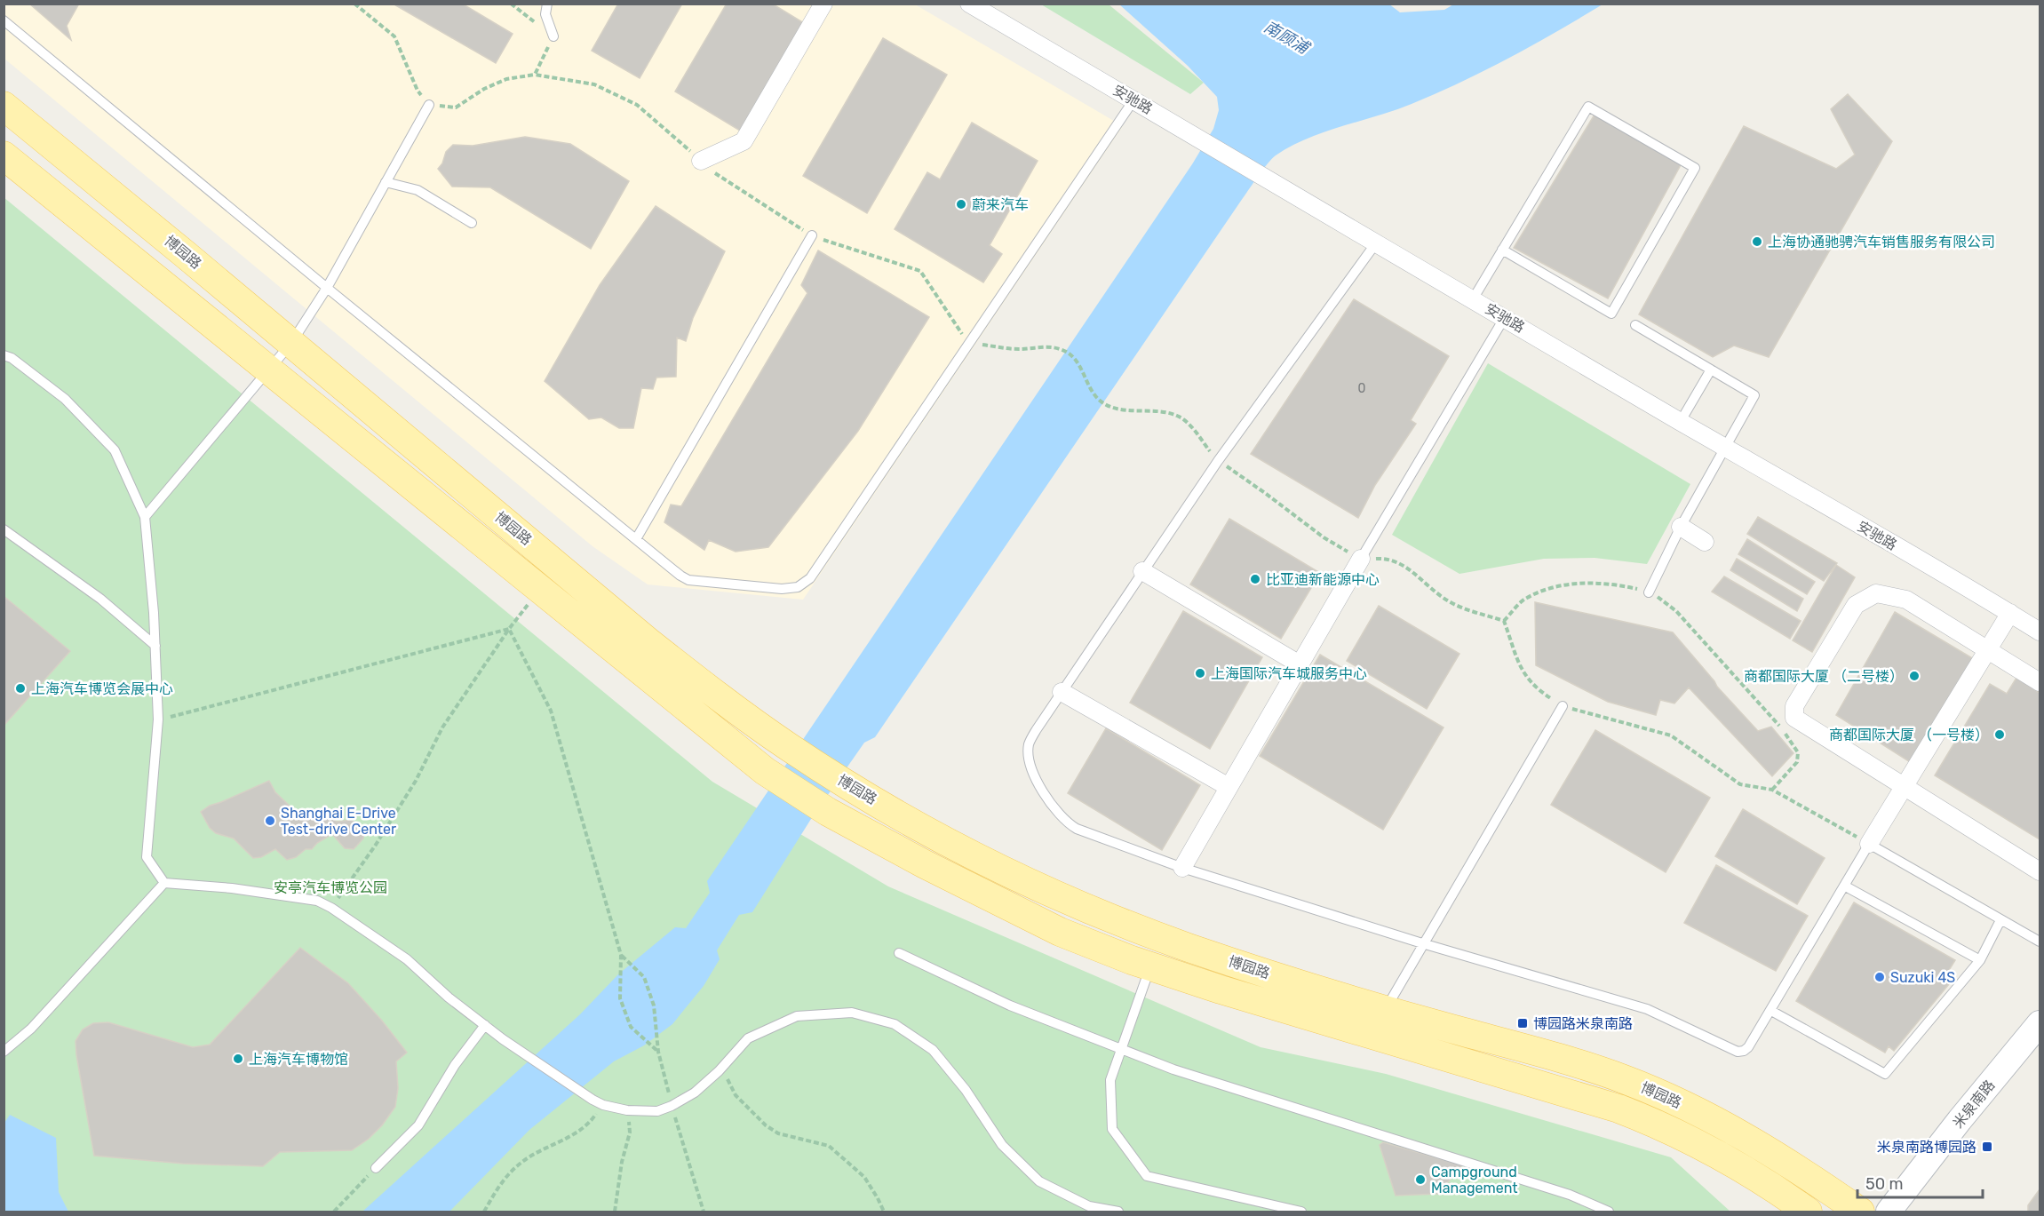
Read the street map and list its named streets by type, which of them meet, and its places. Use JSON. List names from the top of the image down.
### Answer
{
  "streets": {
    "main road": ["博园路", "米泉南路"],
    "street": ["安驰路"]
  },
  "water": ["南顾浦"],
  "parks": ["安亭汽车博览公园"],
  "places": {
    "other": [
      "蔚来汽车",
      "上海协通驰骋汽车销售服务有限公司",
      "比亚迪新能源中心",
      "上海国际汽车城服务中心",
      "商都国际大厦 （二号楼）",
      "上海汽车博览会展中心",
      "商都国际大厦 （一号楼）",
      "Shanghai E-Drive Test-drive Center",
      "Suzuki 4S",
      "上海汽车博物馆",
      "Campground Management"
    ],
    "transit": ["博园路米泉南路", "米泉南路博园路"]
  },
  "house_numbers": ["0"],
  "scale_bar": "50 m"
}
